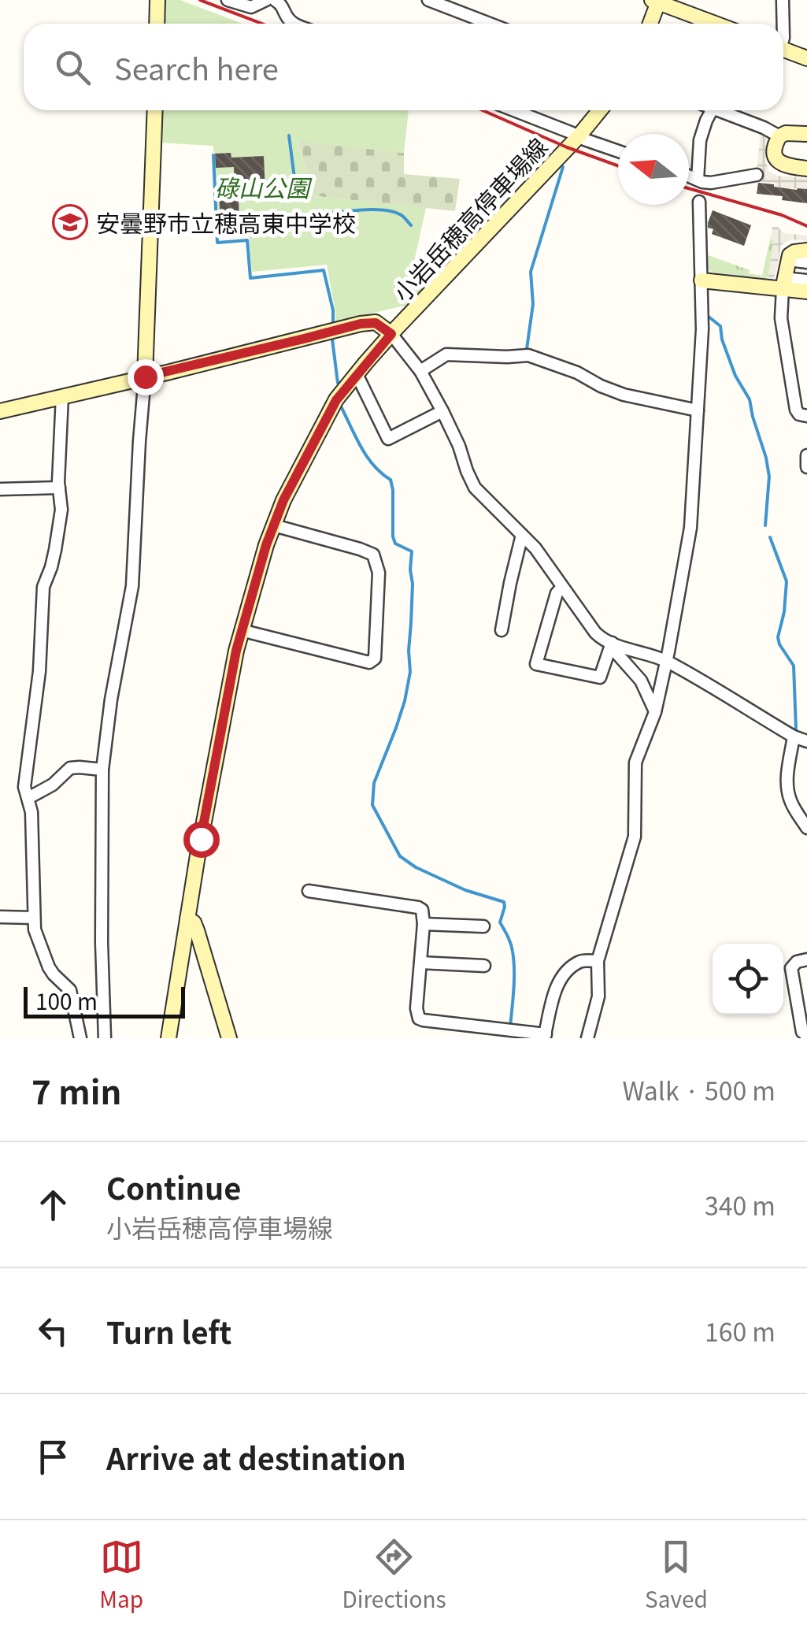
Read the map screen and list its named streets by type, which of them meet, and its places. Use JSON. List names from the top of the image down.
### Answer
{
  "streets": {
    "main road": ["小岩岳穂高停車場線"]
  },
  "parks": ["碌山公園"],
  "places": {
    "school or university": ["安曇野市立穂高東中学校"]
  },
  "scale_bar": "100 m",
  "north": "left",
  "page": {
    "search": "Search here",
    "scale": "100 m",
    "heading": ["7 min", "Walk · 500 m"],
    "list": [
      ["Continue", "小岩岳穂高停車場線", "340 m"],
      ["Turn left", "160 m"],
      "Arrive at destination"
    ],
    "nav": ["Map", "Directions", "Saved"]
  }
}
